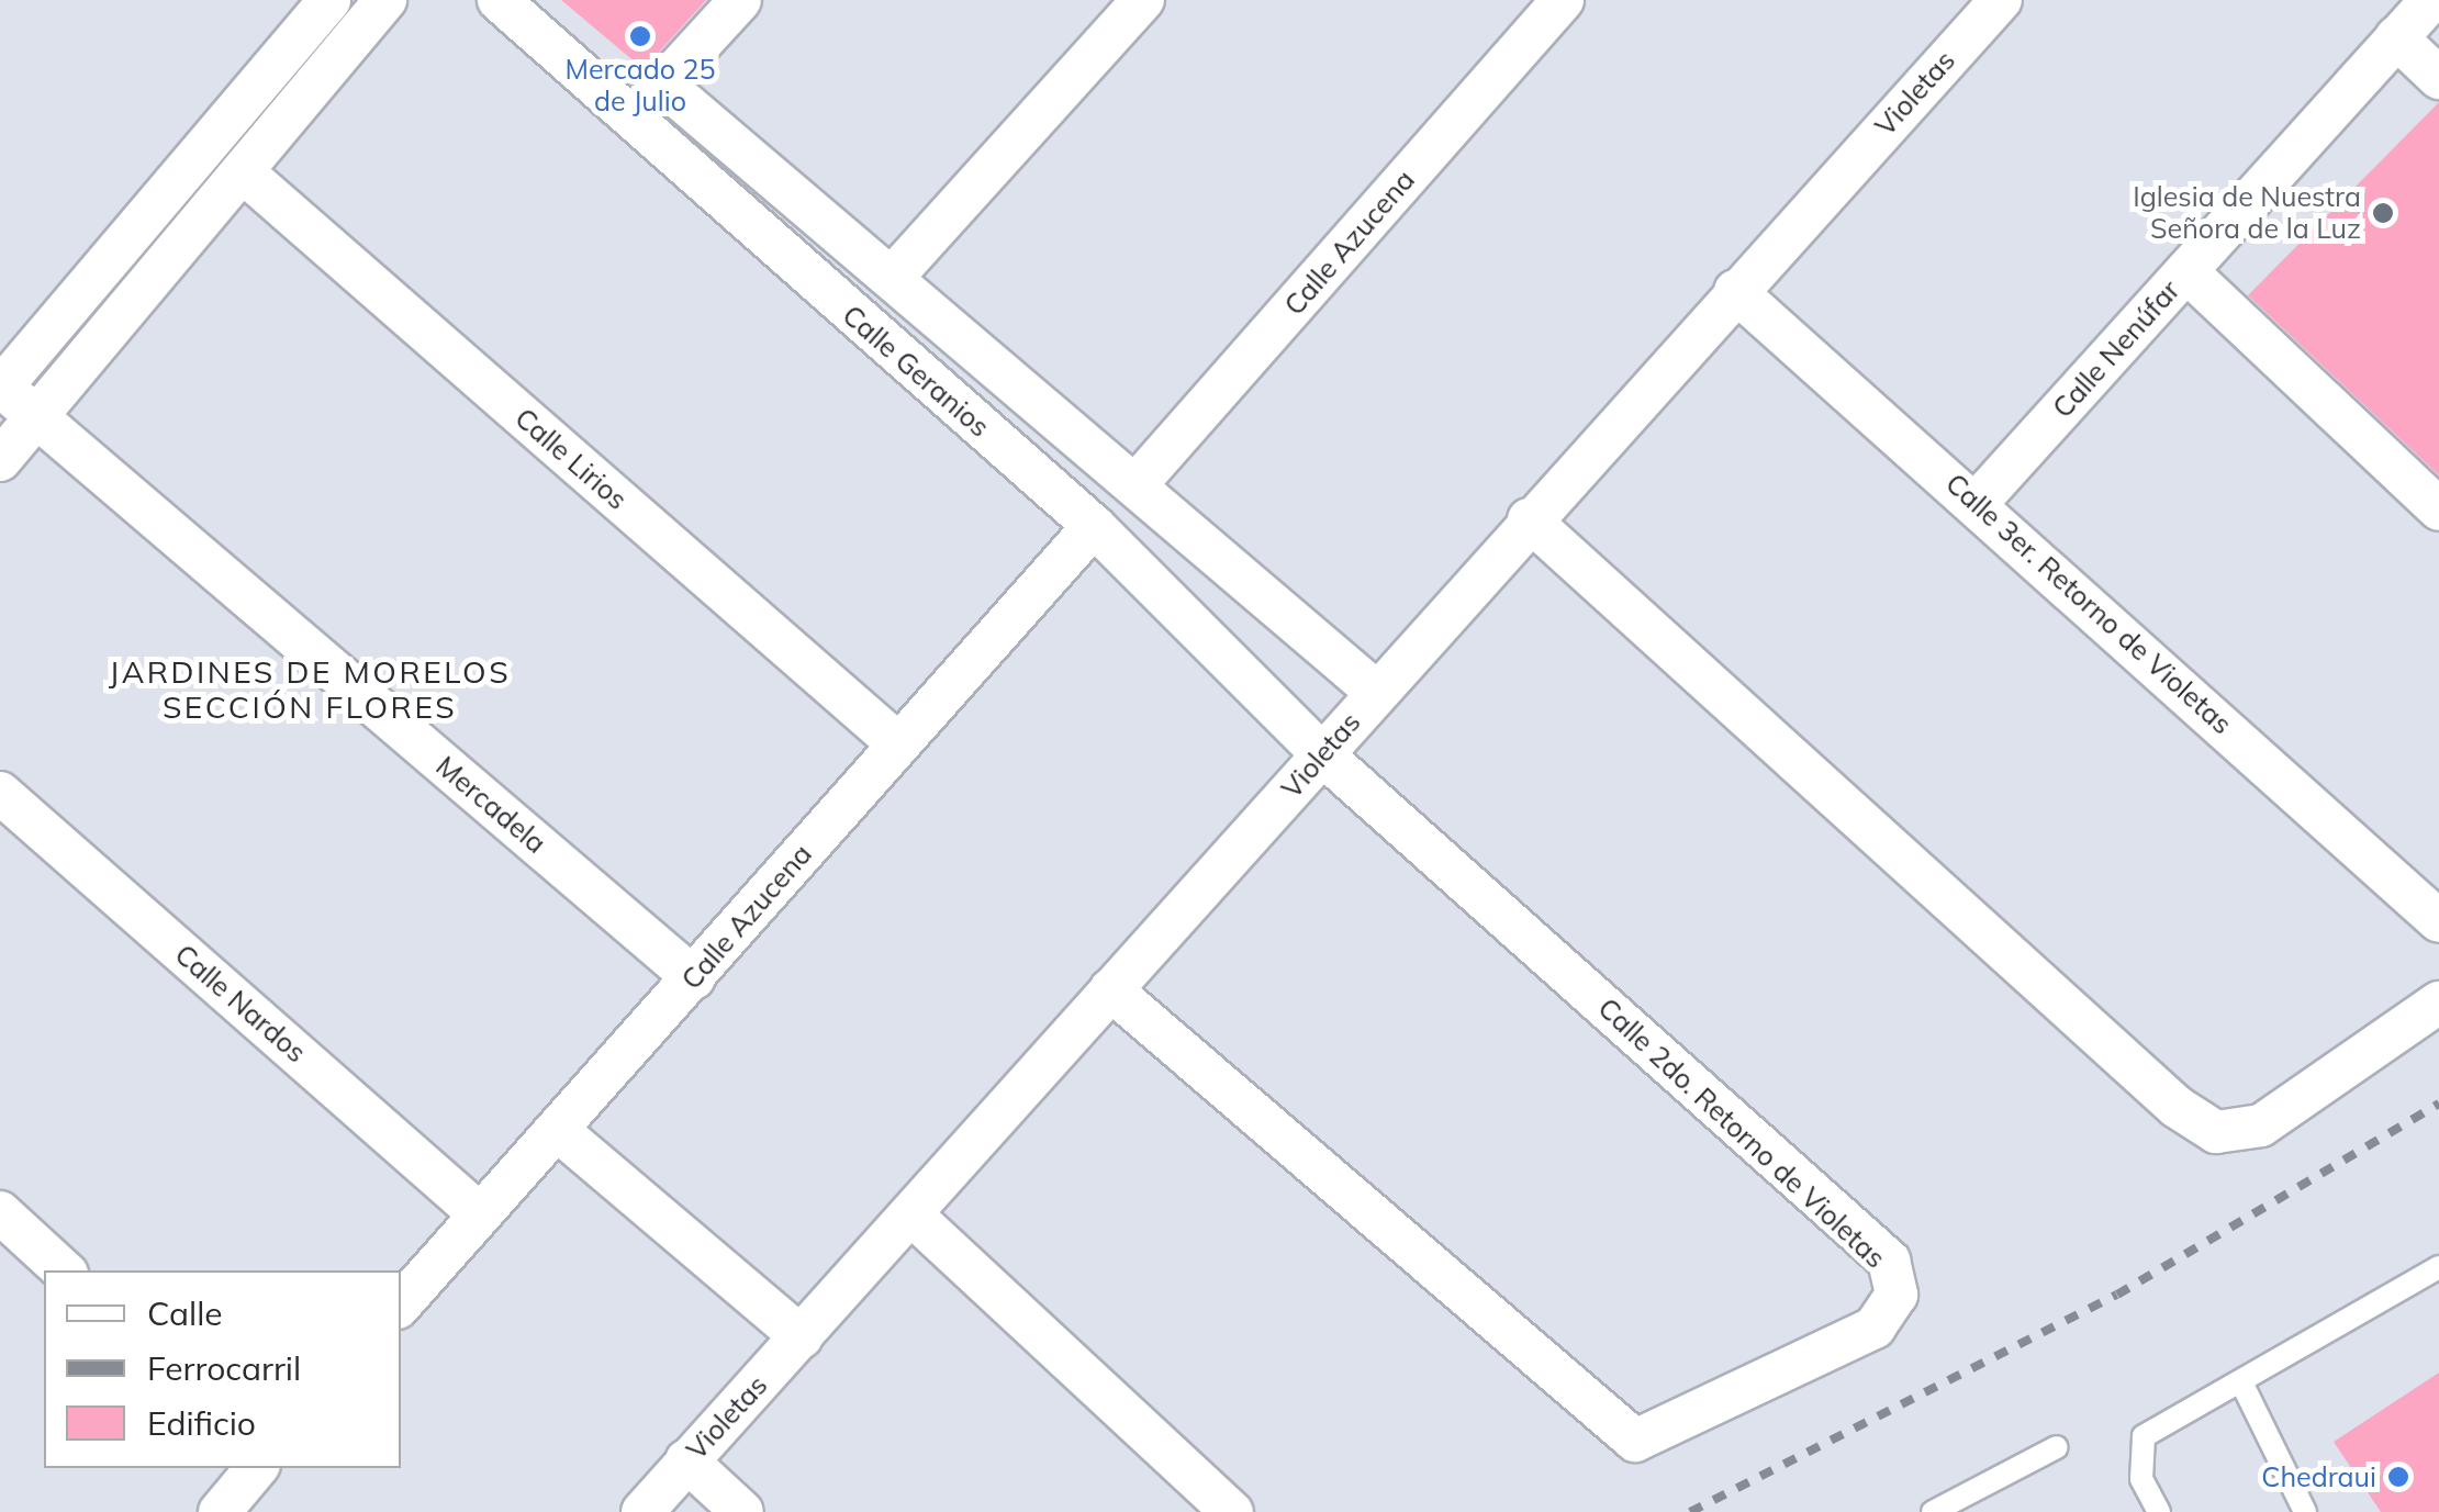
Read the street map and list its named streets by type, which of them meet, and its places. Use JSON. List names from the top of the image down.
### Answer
{
  "streets": {
    "street": [
      "Violetas",
      "Calle Azucena",
      "Calle Nenúfar",
      "Calle Geranios",
      "Calle Lirios",
      "Calle 3er. Retorno de Violetas",
      "Mercadela",
      "Calle Nardos",
      "Calle 2do. Retorno de Violetas"
    ]
  },
  "crossings": [
    ["Violetas", "Calle Geranios"],
    ["Violetas", "Calle 3er. Retorno de Violetas"],
    ["Violetas", "Calle 2do. Retorno de Violetas"],
    ["Calle Azucena", "Calle Geranios"],
    ["Calle Azucena", "Calle Lirios"],
    ["Calle Azucena", "Mercadela"],
    ["Calle Azucena", "Calle Nardos"],
    ["Calle Nenúfar", "Calle 3er. Retorno de Violetas"],
    ["Calle Geranios", "Calle 2do. Retorno de Violetas"]
  ],
  "districts": ["JARDINES DE MORELOS SECCIÓN FLORES"],
  "places": ["Mercado 25 de Julio", "Iglesia de Nuestra Señora de la Luz", "Chedraui"],
  "legend": ["Calle", "Ferrocarril", "Edificio"]
}
